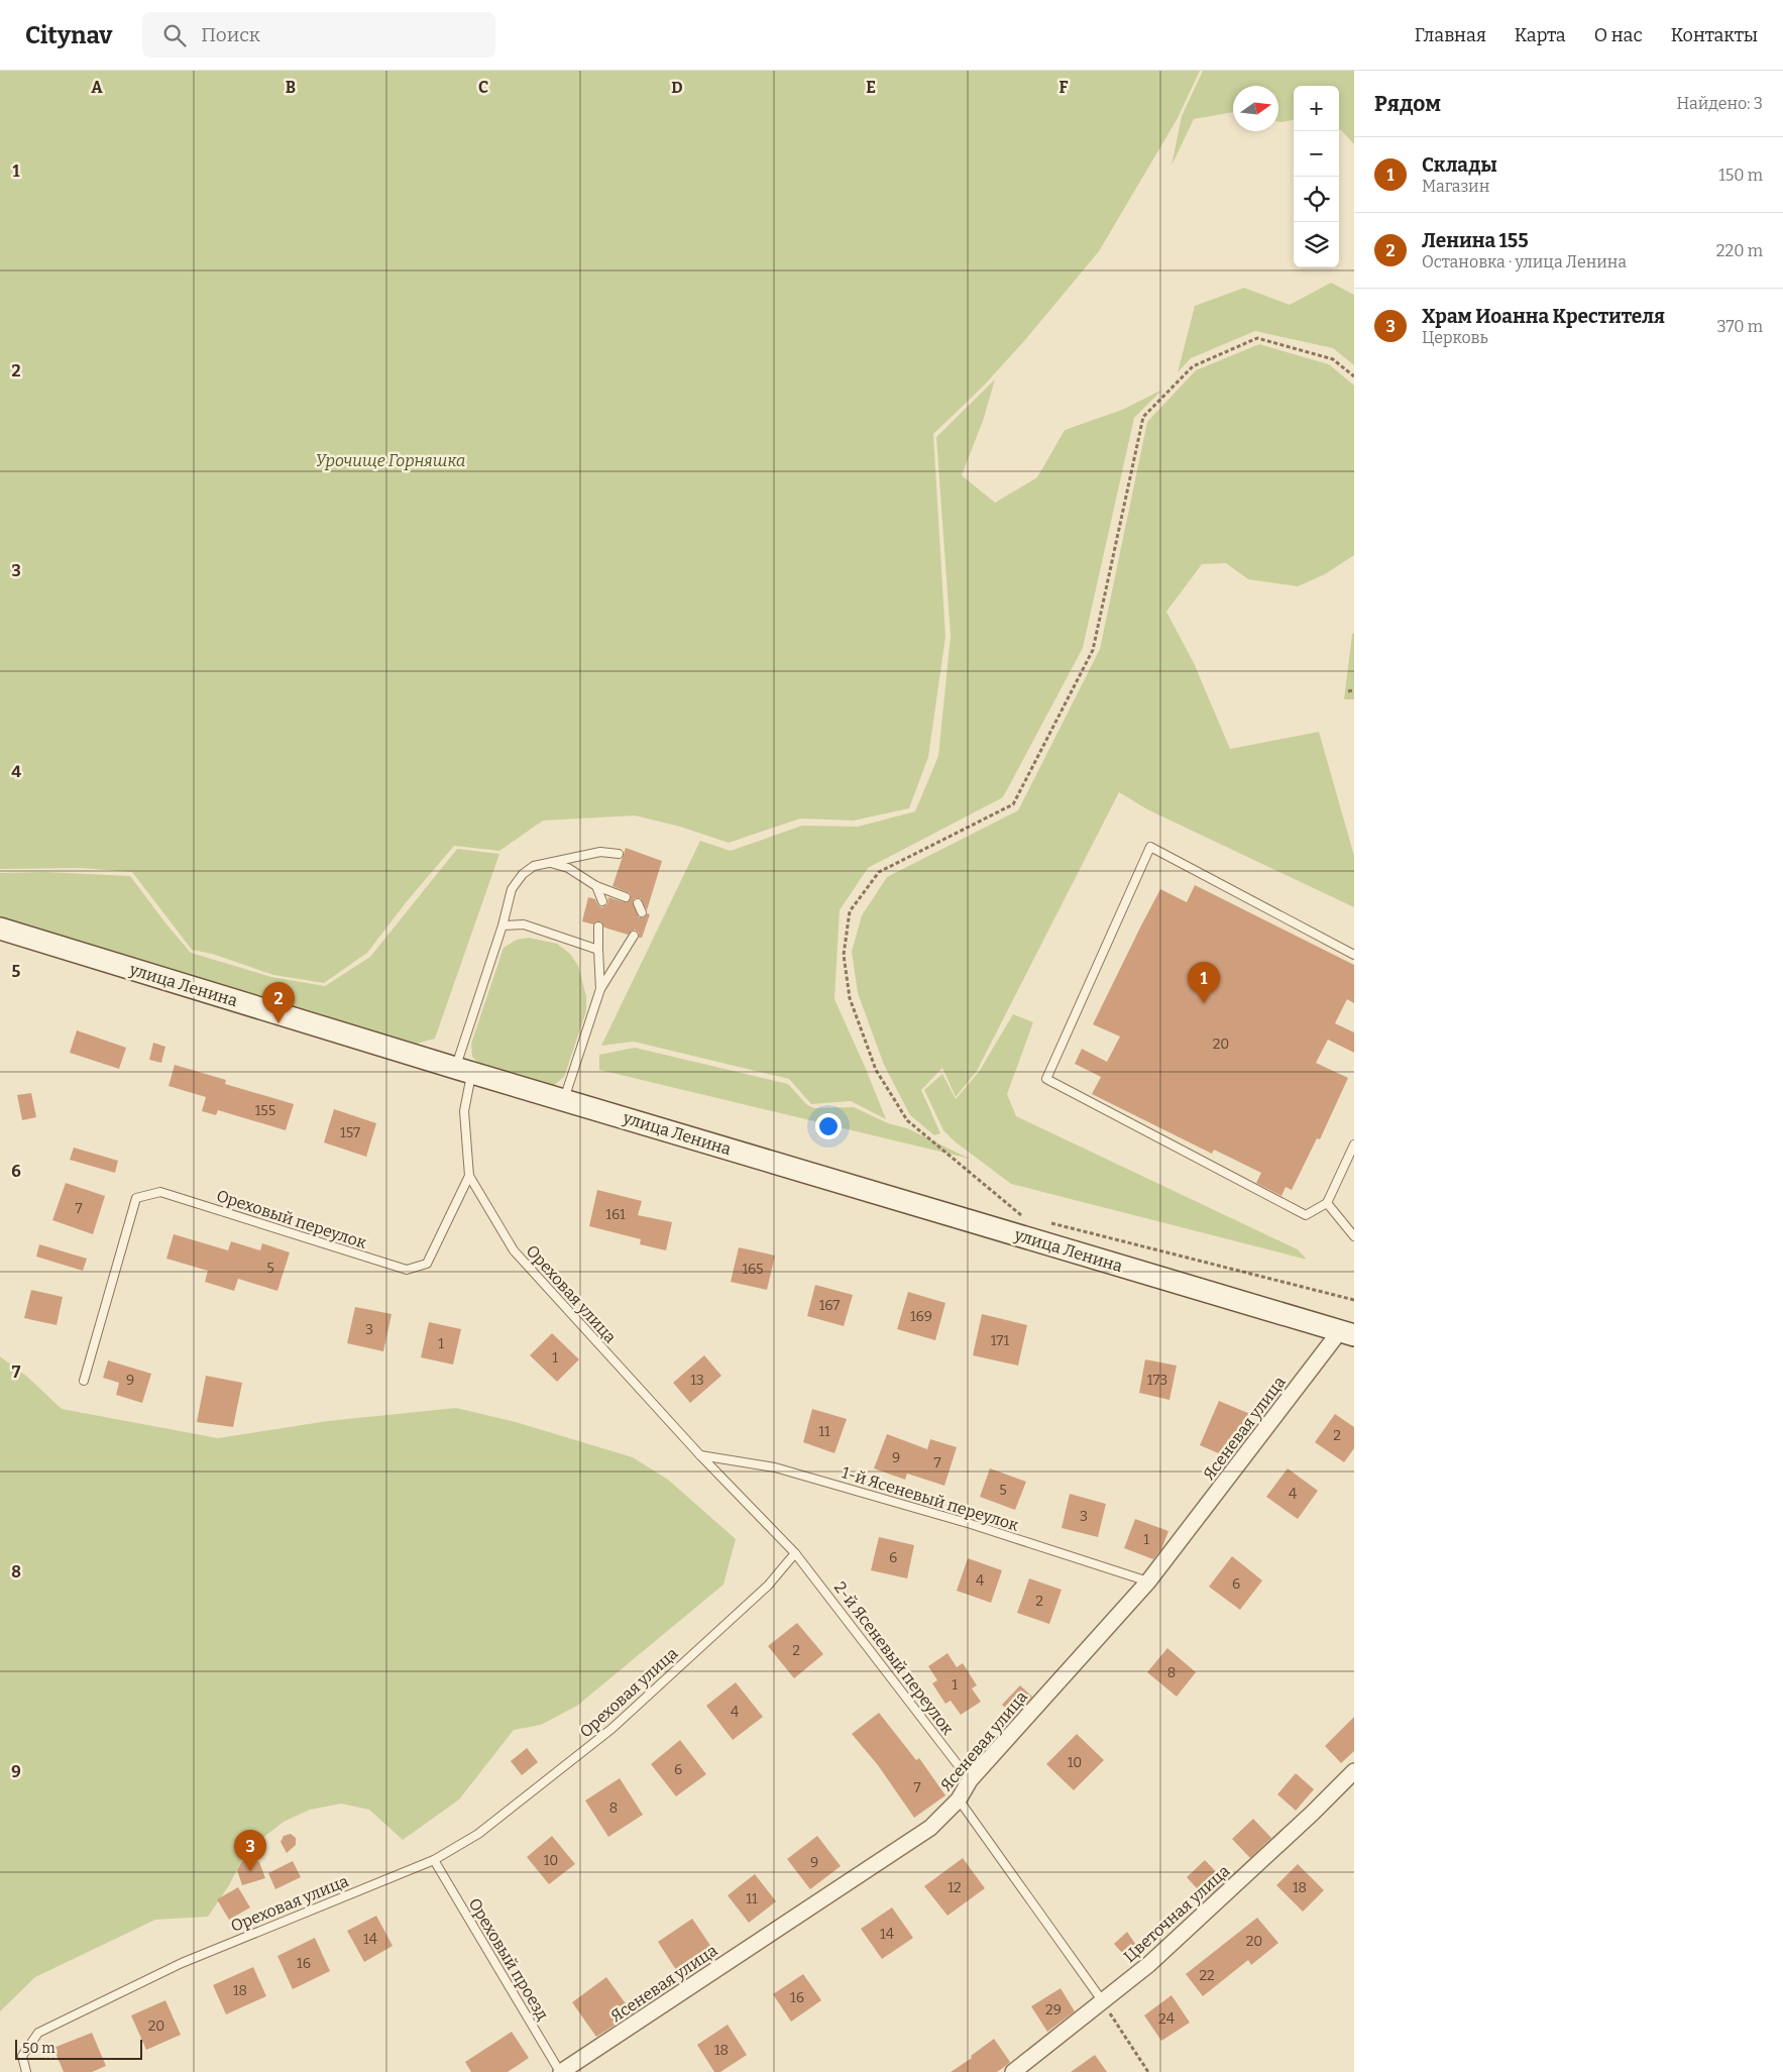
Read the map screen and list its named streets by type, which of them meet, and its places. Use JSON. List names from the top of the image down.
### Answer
{
  "streets": {
    "main road": ["улица Ленина"],
    "street": ["Ясеневая улица", "Цветочная улица"],
    "lane": [
      "Ореховый переулок",
      "Ореховая улица",
      "1-й Ясеневый переулок",
      "2-й Ясеневый переулок",
      "Ореховый проезд"
    ]
  },
  "crossings": [
    ["улица Ленина", "Ясеневая улица"],
    ["Ореховый переулок", "Ореховая улица"],
    ["Ореховая улица", "1-й Ясеневый переулок"],
    ["Ореховая улица", "2-й Ясеневый переулок"],
    ["Ореховая улица", "Ореховый проезд"],
    ["Ясеневая улица", "1-й Ясеневый переулок"],
    ["Ясеневая улица", "2-й Ясеневый переулок"],
    ["Ясеневая улица", "Ореховый проезд"]
  ],
  "parks": ["Урочище Горняшка"],
  "house_numbers": [
    "20",
    "155",
    "157",
    "7",
    "161",
    "5",
    "165",
    "167",
    "169",
    "3",
    "171",
    "1",
    "1",
    "9",
    "13",
    "173",
    "11",
    "2",
    "9",
    "7",
    "5",
    "4",
    "3",
    "1",
    "6",
    "4",
    "6",
    "2",
    "2",
    "8",
    "1",
    "4",
    "10",
    "6",
    "7",
    "8",
    "10",
    "9",
    "12",
    "18",
    "11",
    "14",
    "14",
    "20",
    "16",
    "22",
    "18",
    "16",
    "29",
    "24",
    "20",
    "18"
  ],
  "scale_bar": "50 m",
  "north": "right",
  "page": {
    "header": "Citynav",
    "search": "Поиск",
    "nav": [
      "Главная",
      "Карта",
      "О нас",
      "Контакты"
    ],
    "heading": ["Рядом", "Найдено: 3"],
    "map_buttons": ["+", "−"],
    "list": [
      {
        "mark": "1",
        "name": "Склады",
        "note": "Магазин",
        "value": "150 m"
      },
      {
        "mark": "2",
        "name": "Ленина 155",
        "note": "Остановка · улица Ленина",
        "value": "220 m"
      },
      {
        "mark": "3",
        "name": "Храм Иоанна Крестителя",
        "note": "Церковь",
        "value": "370 m"
      }
    ],
    "pins": ["1", "2", "3"],
    "scale": "50 m"
  },
  "grid": {
    "columns": [
      "A",
      "B",
      "C",
      "D",
      "E",
      "F"
    ],
    "rows": [
      "1",
      "2",
      "3",
      "4",
      "5",
      "6",
      "7",
      "8",
      "9"
    ]
  }
}
